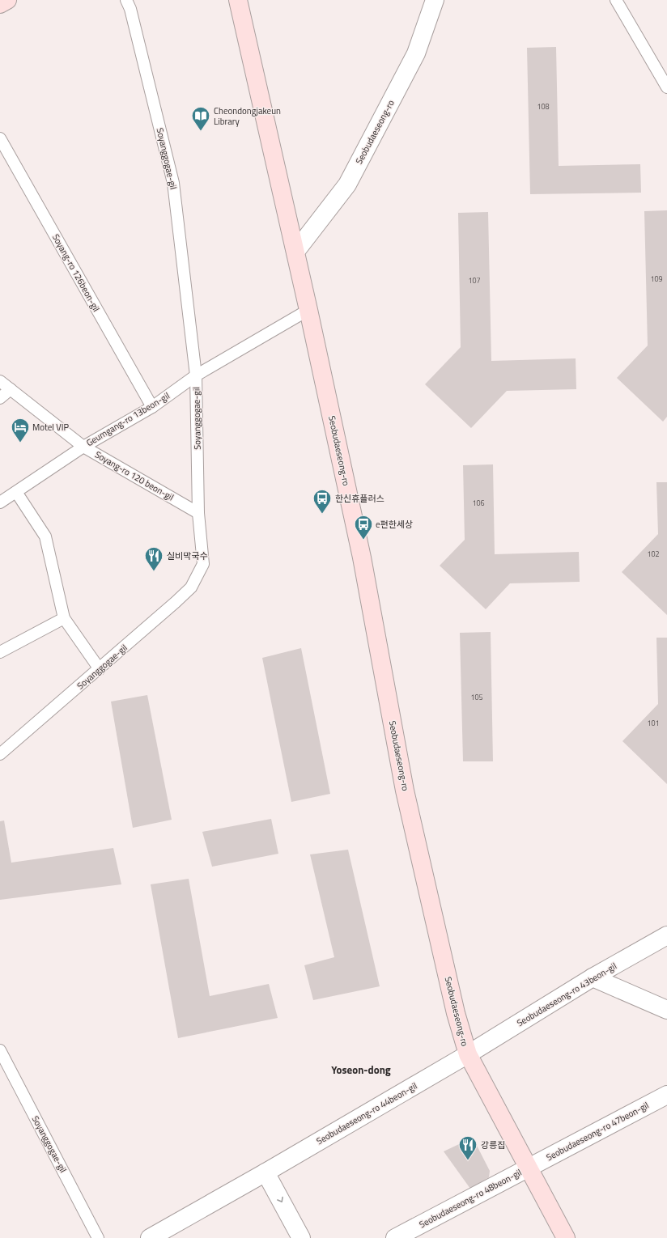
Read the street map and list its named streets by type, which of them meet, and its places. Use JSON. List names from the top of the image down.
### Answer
{
  "streets": {
    "street": [
      "Seobudaeseong-ro",
      "Seobudaeseong-ro 43beon-gil",
      "Seobudaeseong-ro 44beon-gil",
      "Seobudaeseong-ro 47beon-gil",
      "Seobudaeseong-ro 48beon-gil"
    ],
    "lane": [
      "Soyanggogae-gil",
      "Soyang-ro 126beon-gil",
      "Geumgang-ro 13beon-gil",
      "Soyang-ro 120 beon-gil"
    ]
  },
  "crossings": [
    ["Seobudaeseong-ro", "Geumgang-ro 13beon-gil"],
    ["Seobudaeseong-ro", "Seobudaeseong-ro 43beon-gil"],
    ["Seobudaeseong-ro", "Seobudaeseong-ro 44beon-gil"],
    ["Seobudaeseong-ro", "Seobudaeseong-ro 47beon-gil"],
    ["Seobudaeseong-ro", "Seobudaeseong-ro 48beon-gil"],
    ["Soyanggogae-gil", "Geumgang-ro 13beon-gil"],
    ["Soyanggogae-gil", "Soyang-ro 120 beon-gil"],
    ["Soyang-ro 126beon-gil", "Geumgang-ro 13beon-gil"],
    ["Geumgang-ro 13beon-gil", "Soyang-ro 120 beon-gil"],
    ["Seobudaeseong-ro 43beon-gil", "Seobudaeseong-ro 44beon-gil"],
    ["Seobudaeseong-ro 47beon-gil", "Seobudaeseong-ro 48beon-gil"]
  ],
  "districts": ["Yoseon-dong"],
  "places": {
    "library": ["Cheondongjakeun Library"],
    "hotel": ["Motel VIP"],
    "bus stop": ["한신휴플러스", "e편한세상"],
    "restaurant": ["실비막국수", "강릉집"]
  },
  "house_numbers": [
    "108",
    "109",
    "107",
    "106",
    "102",
    "105",
    "101"
  ]
}
